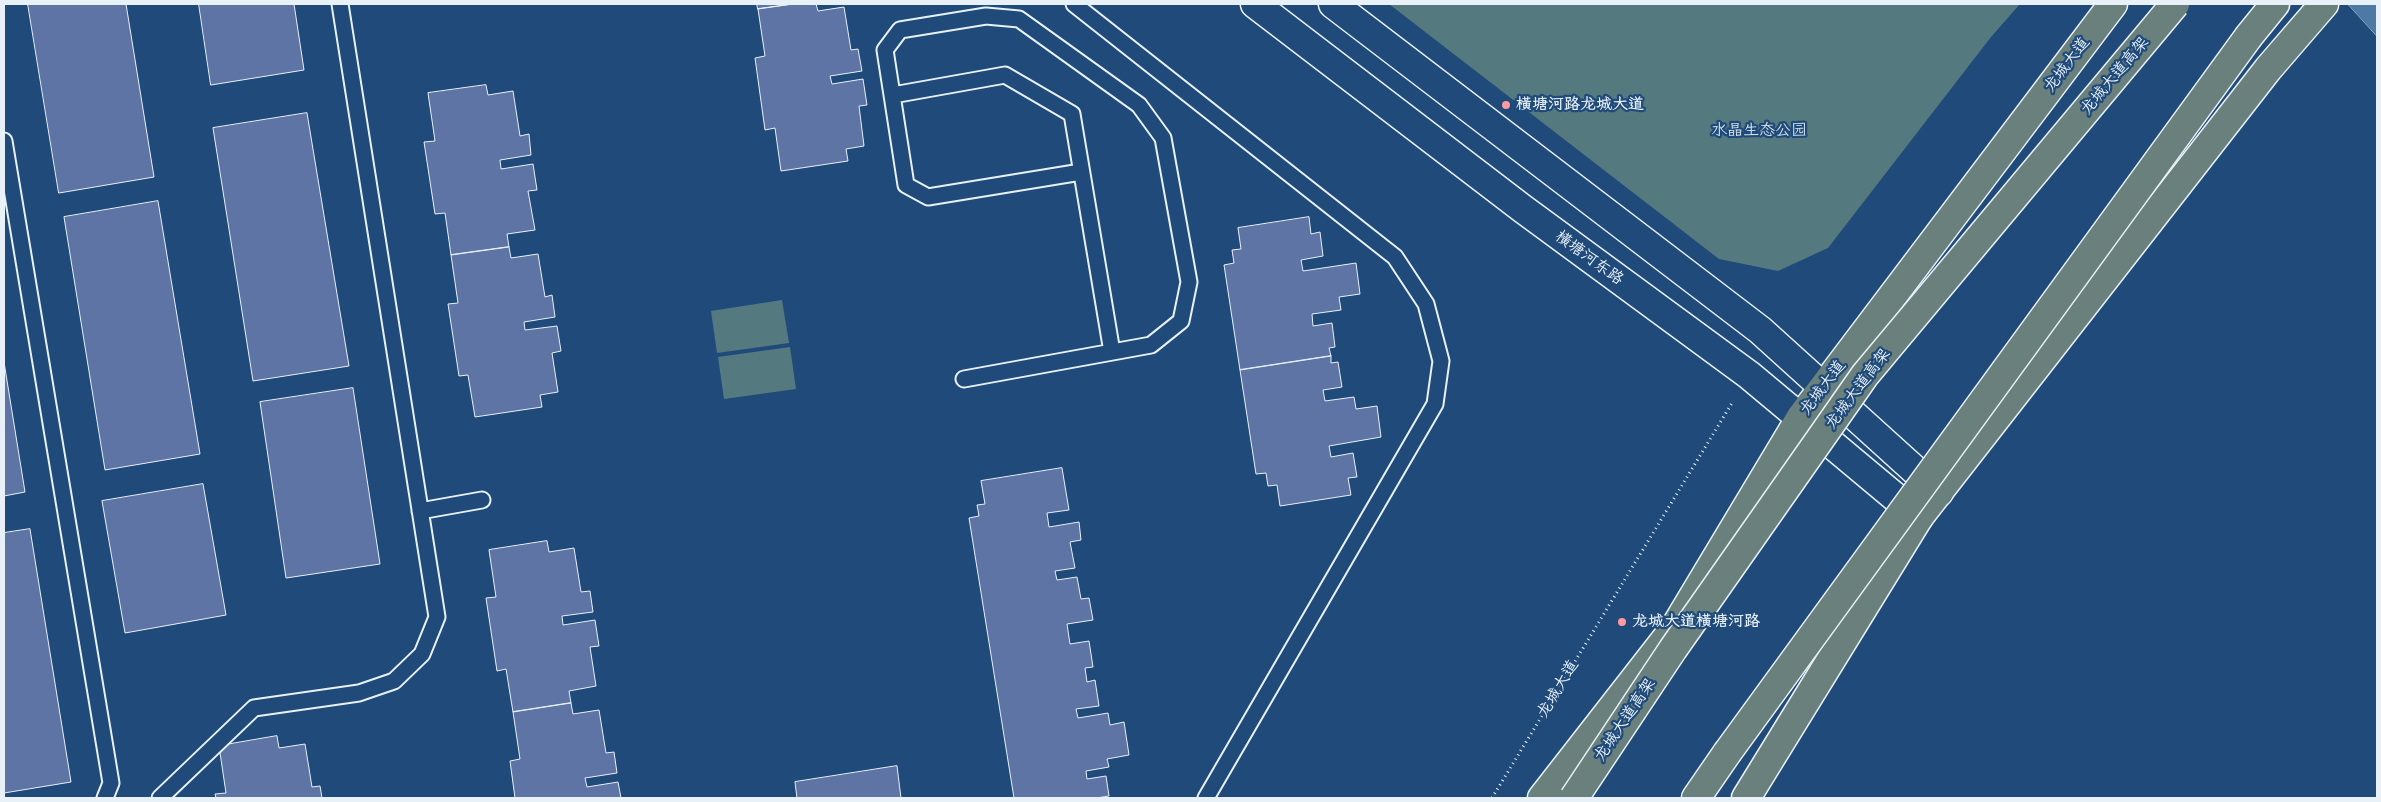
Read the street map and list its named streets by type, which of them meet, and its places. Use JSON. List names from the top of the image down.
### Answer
{
  "streets": {
    "main road": ["龙城大道", "龙城大道高架", "横塘河东路"]
  },
  "crossings": [
    ["龙城大道", "龙城大道高架"],
    ["龙城大道", "横塘河东路"]
  ],
  "parks": ["水晶生态公园"],
  "places": ["横塘河路龙城大道", "龙城大道横塘河路"]
}
